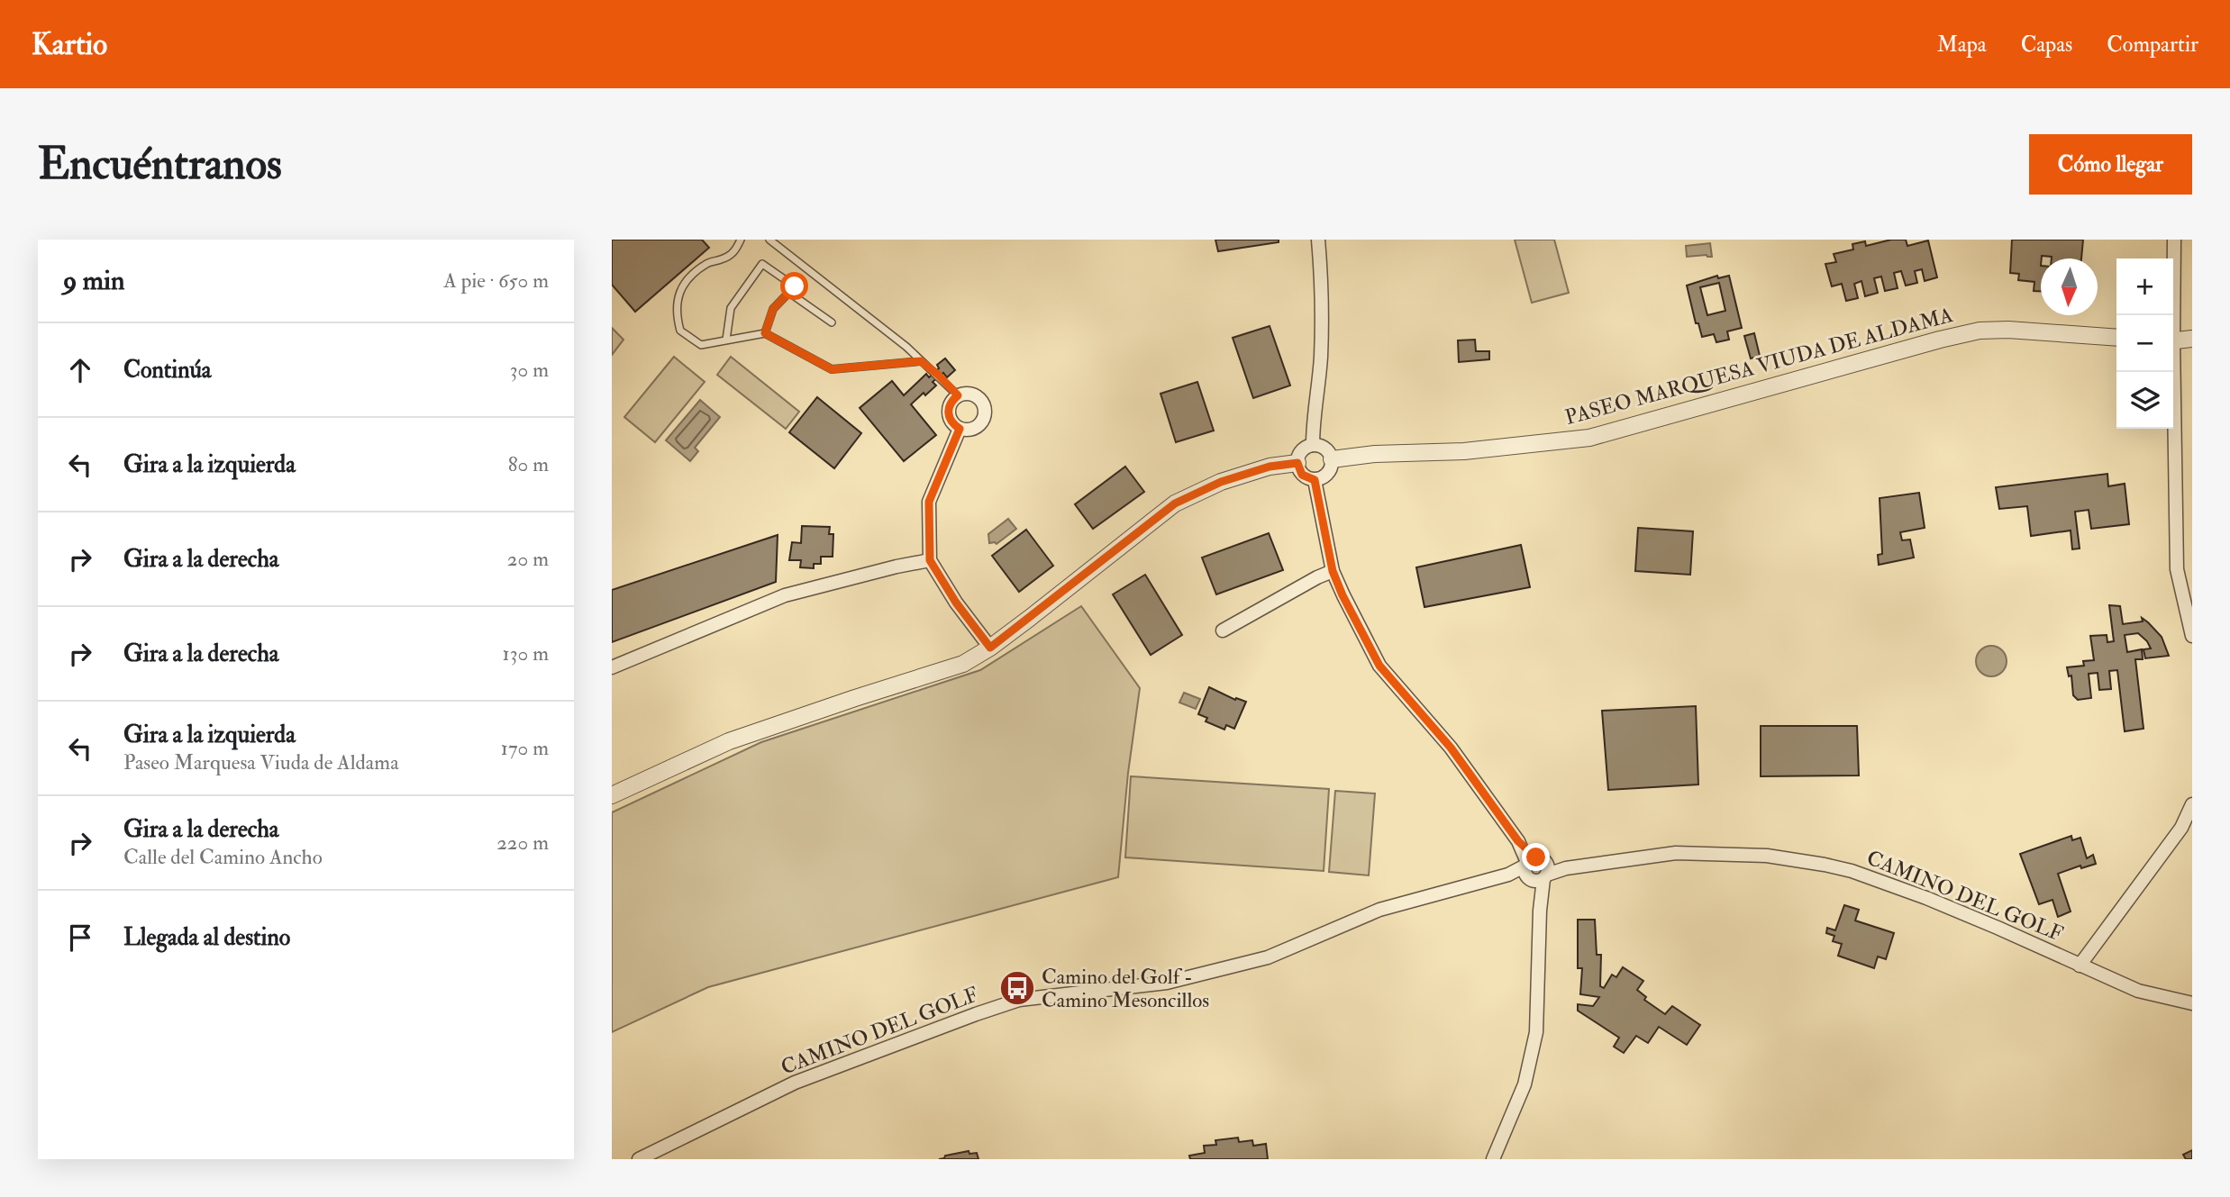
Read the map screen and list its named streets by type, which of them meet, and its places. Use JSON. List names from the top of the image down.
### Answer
{
  "streets": {
    "street": ["PASEO MARQUESA VIUDA DE ALDAMA", "CAMINO DEL GOLF"]
  },
  "places": {
    "bus stop": ["Camino del Golf - Camino Mesoncillos"]
  },
  "north": "bottom",
  "page": {
    "header": "Kartio",
    "nav": ["Mapa", "Capas", "Compartir"],
    "buttons": "Cómo llegar",
    "title": "Encuéntranos",
    "heading": ["9 min", "A pie · 650 m"],
    "map_buttons": ["+", "−"],
    "list": [
      ["Continúa", "30 m"],
      ["Gira a la izquierda", "80 m"],
      ["Gira a la derecha", "20 m"],
      ["Gira a la derecha", "130 m"],
      ["Gira a la izquierda", "Paseo Marquesa Viuda de Aldama", "170 m"],
      ["Gira a la derecha", "Calle del Camino Ancho", "220 m"],
      "Llegada al destino"
    ]
  }
}
